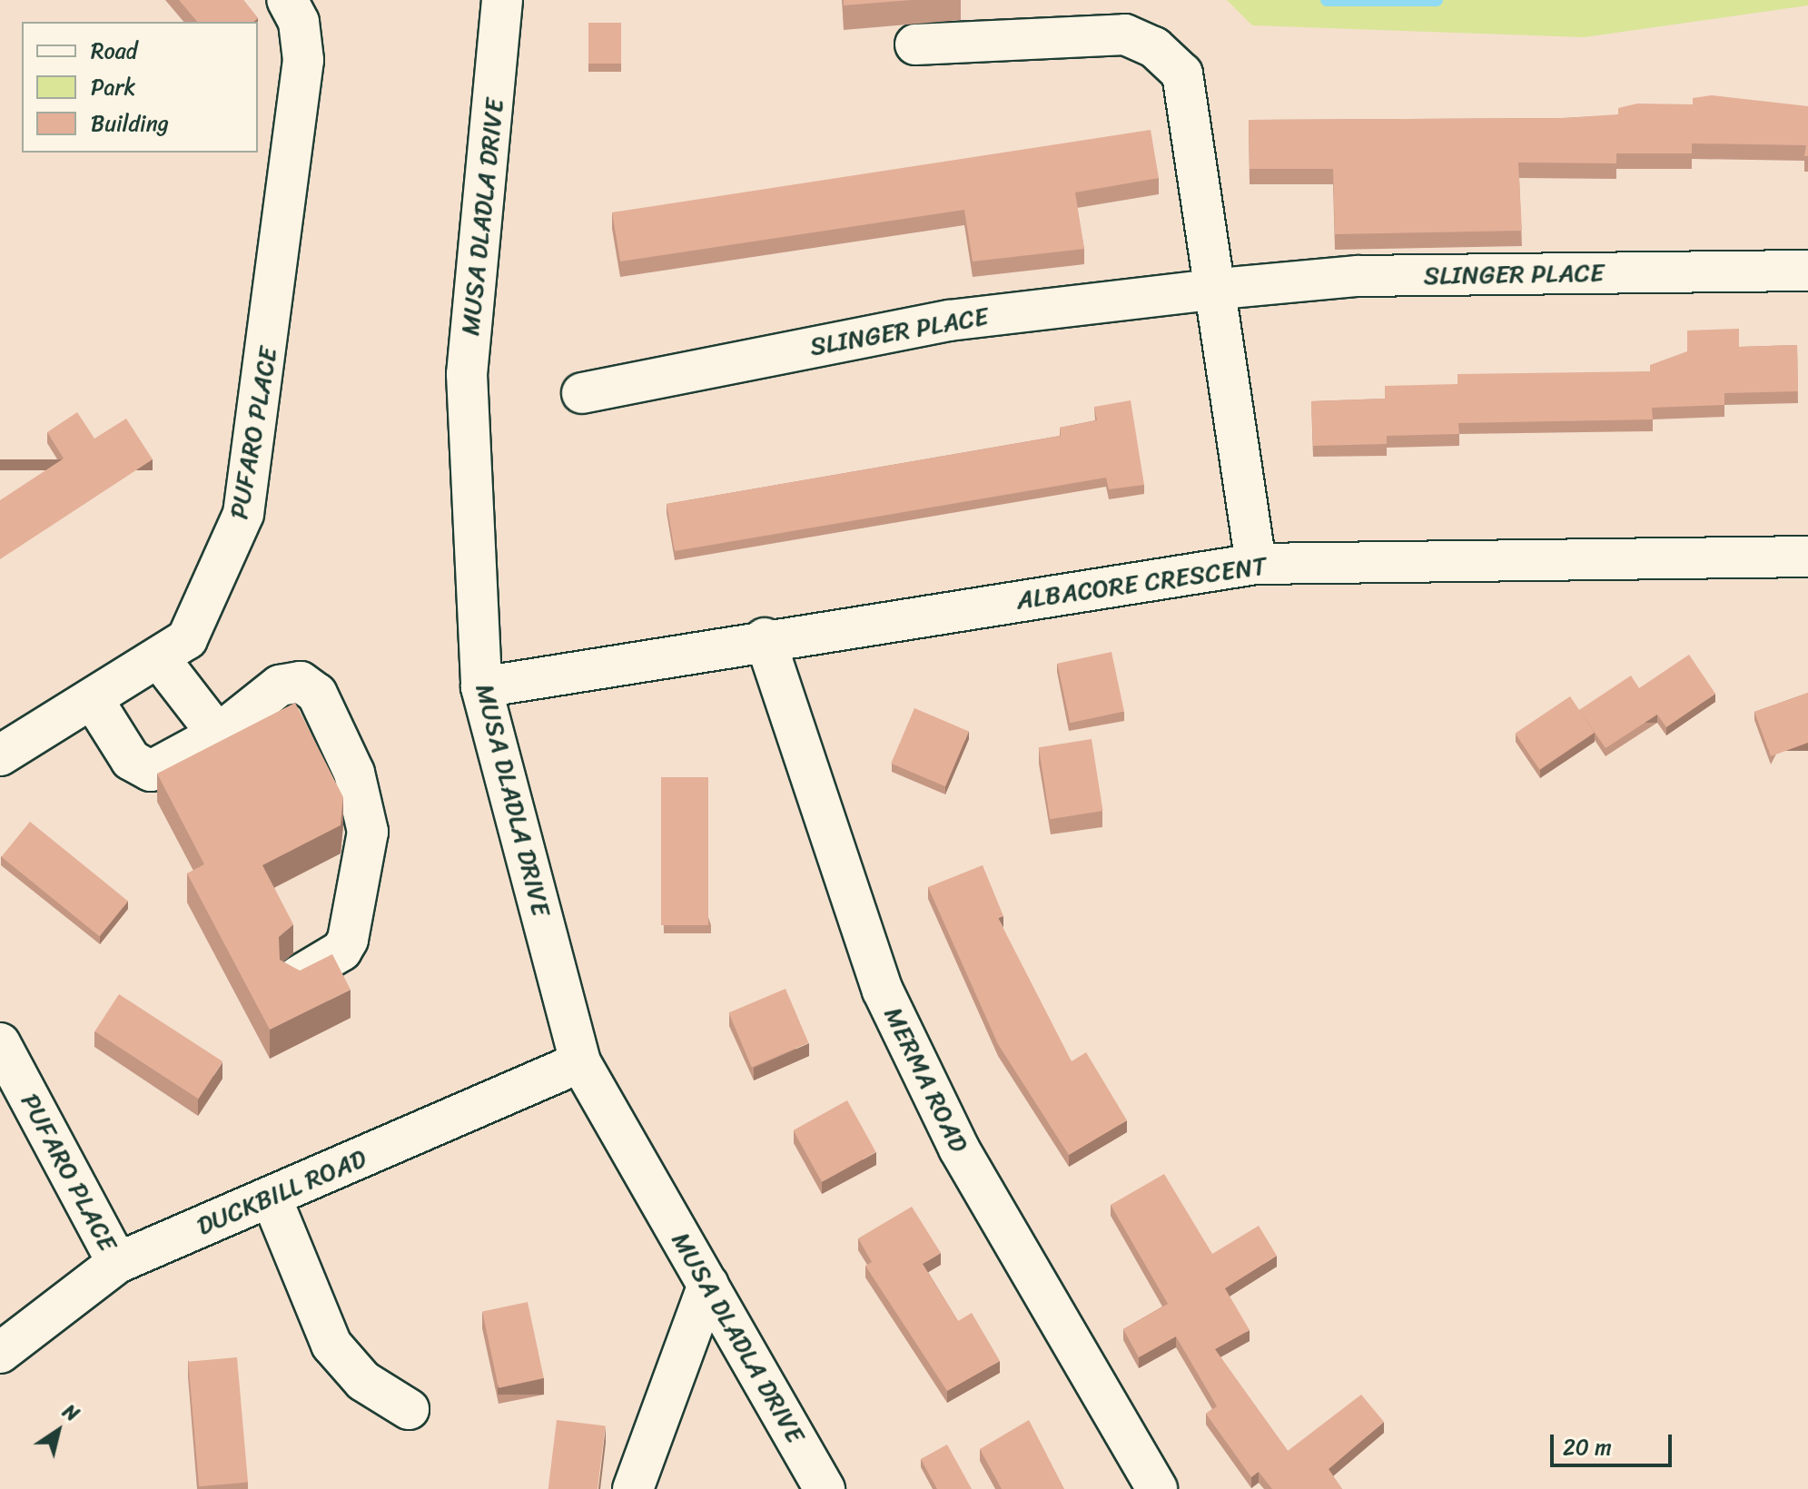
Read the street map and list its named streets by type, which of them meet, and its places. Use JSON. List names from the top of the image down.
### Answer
{
  "streets": {
    "street": [
      "MUSA DLADLA DRIVE",
      "SLINGER PLACE",
      "PUFARO PLACE",
      "ALBACORE CRESCENT",
      "MERMA ROAD",
      "DUCKBILL ROAD"
    ]
  },
  "crossings": [
    ["MUSA DLADLA DRIVE", "ALBACORE CRESCENT"],
    ["MUSA DLADLA DRIVE", "DUCKBILL ROAD"],
    ["PUFARO PLACE", "DUCKBILL ROAD"],
    ["ALBACORE CRESCENT", "MERMA ROAD"]
  ],
  "legend": ["Road", "Park", "Building"],
  "scale_bar": "20 m",
  "north": "top right"
}
